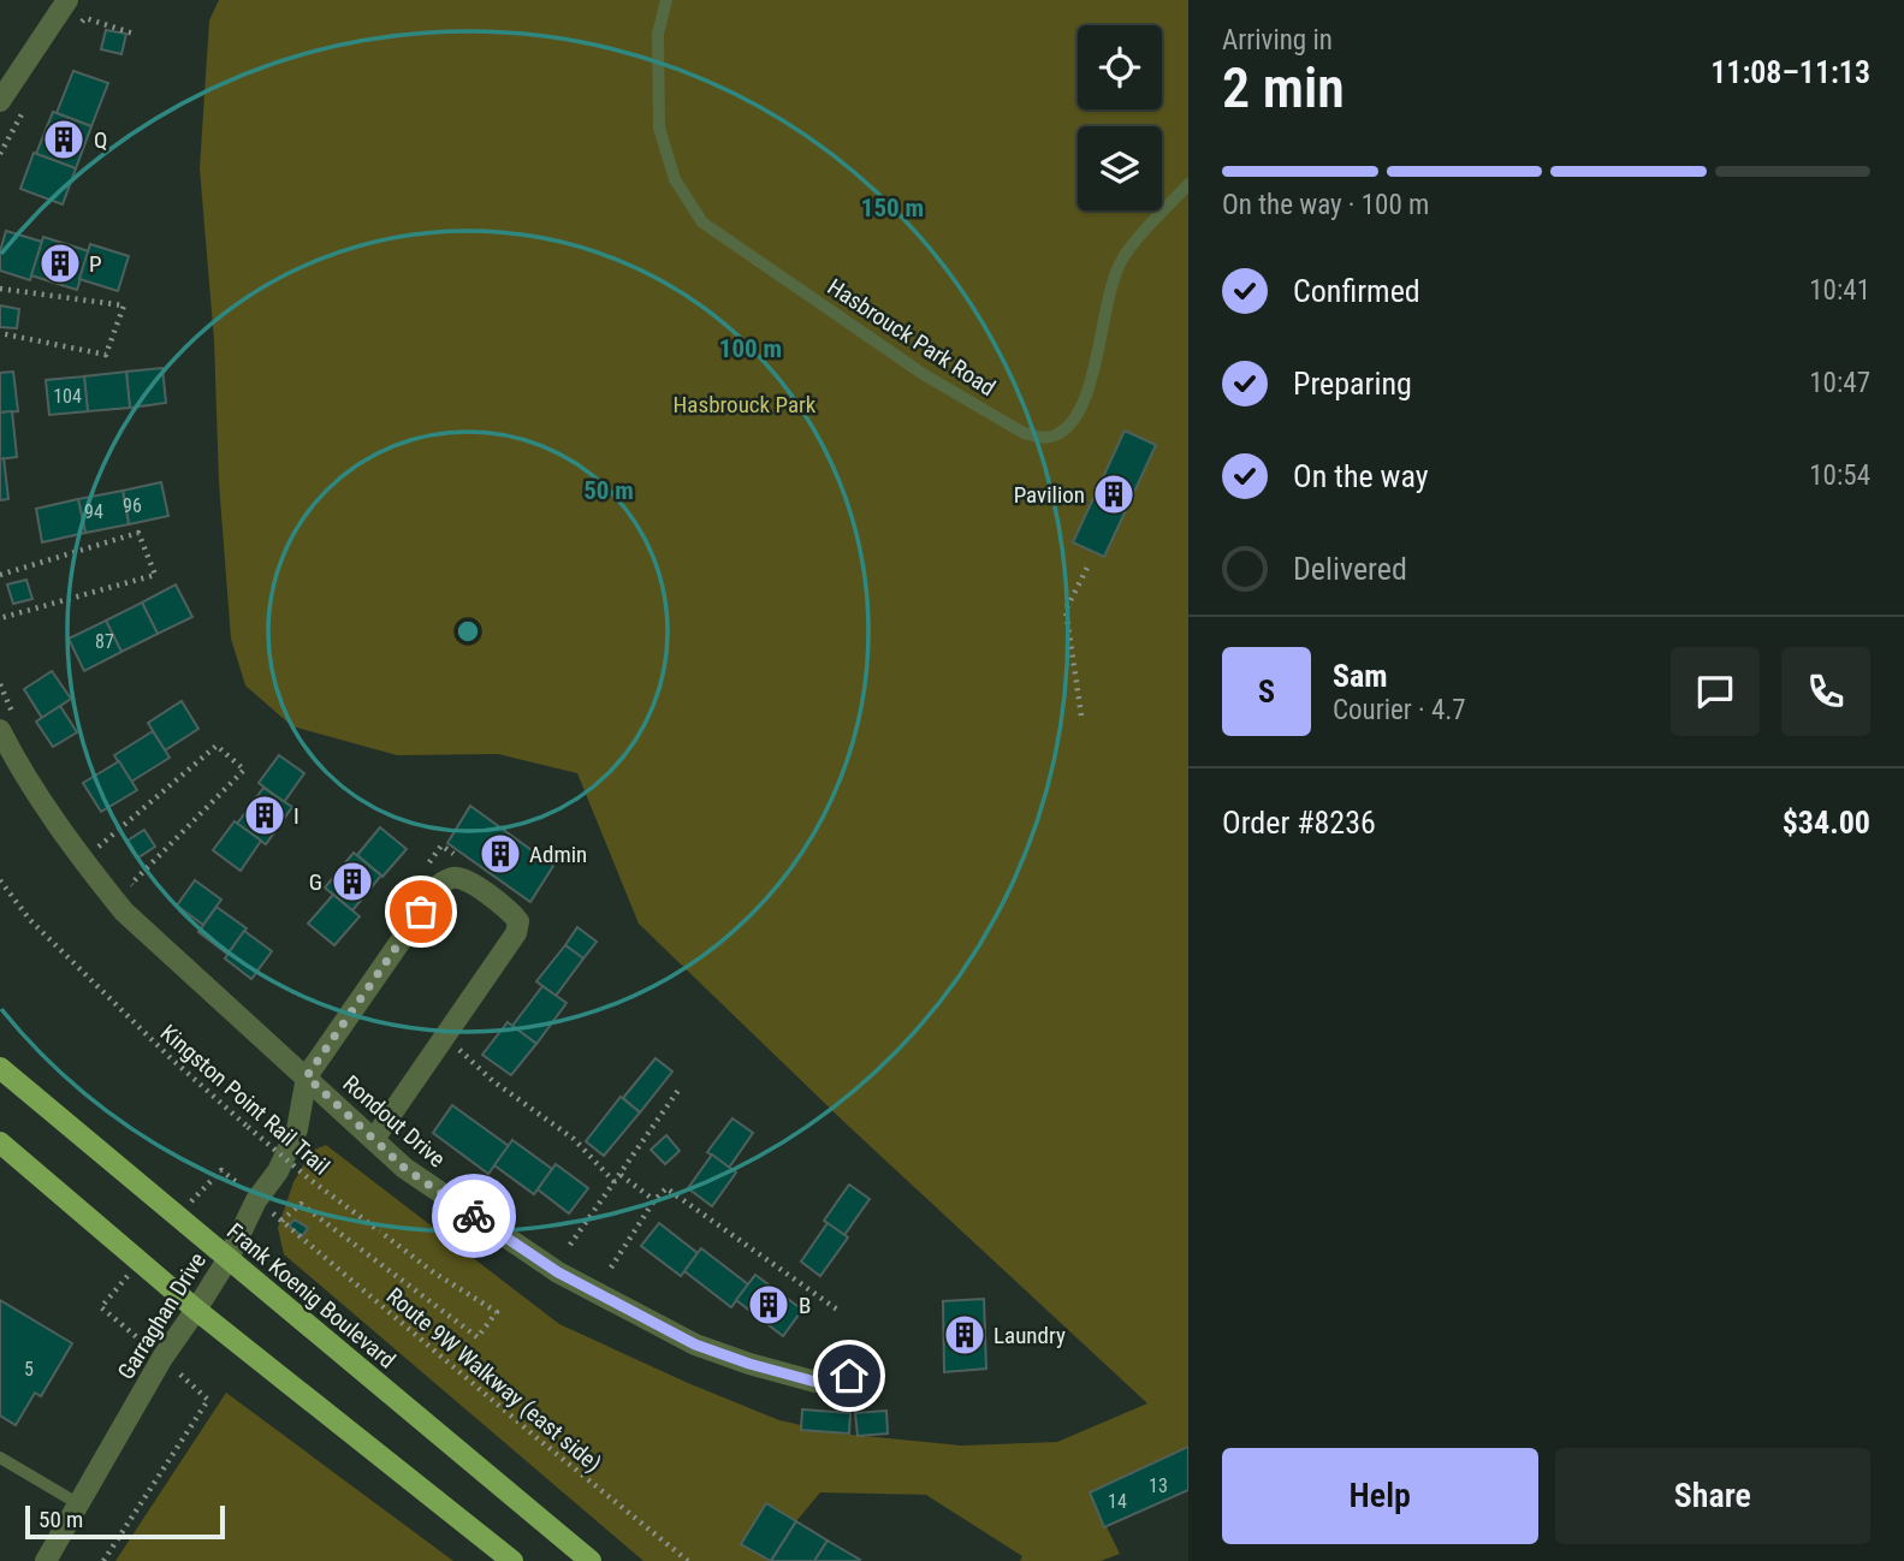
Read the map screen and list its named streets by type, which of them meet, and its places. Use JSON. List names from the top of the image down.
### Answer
{
  "streets": {
    "main road": ["Frank Koenig Boulevard"],
    "street": ["Rondout Drive", "Garraghan Drive"],
    "lane": ["Hasbrouck Park Road"],
    "path": ["Kingston Point Rail Trail", "Route 9W Walkway (east side)"]
  },
  "crossings": [
    ["Kingston Point Rail Trail", "Route 9W Walkway (east side)"],
    ["Rondout Drive", "Garraghan Drive"],
    ["Frank Koenig Boulevard", "Garraghan Drive"]
  ],
  "parks": ["Hasbrouck Park"],
  "places": {
    "building": [
      "Q",
      "P",
      "Pavilion",
      "I",
      "Admin",
      "G",
      "B",
      "Laundry"
    ]
  },
  "house_numbers": [
    "104",
    "96",
    "94",
    "87",
    "5",
    "13",
    "14"
  ],
  "scale_bar": "50 m",
  "page": {
    "heading": ["2 min", "Arriving in", "11:08–11:13"],
    "panel": [
      "Sam",
      "Courier · 4.7",
      "Order #8236",
      "$34.00"
    ],
    "bar": "On the way · 100 m",
    "list": [
      ["Confirmed", "10:41"],
      ["Preparing", "10:47"],
      ["On the way", "10:54"],
      "Delivered"
    ],
    "round": "S",
    "buttons": ["Help", "Share"],
    "scale": "50 m"
  },
  "rings": ["150 m", "100 m", "50 m"]
}
